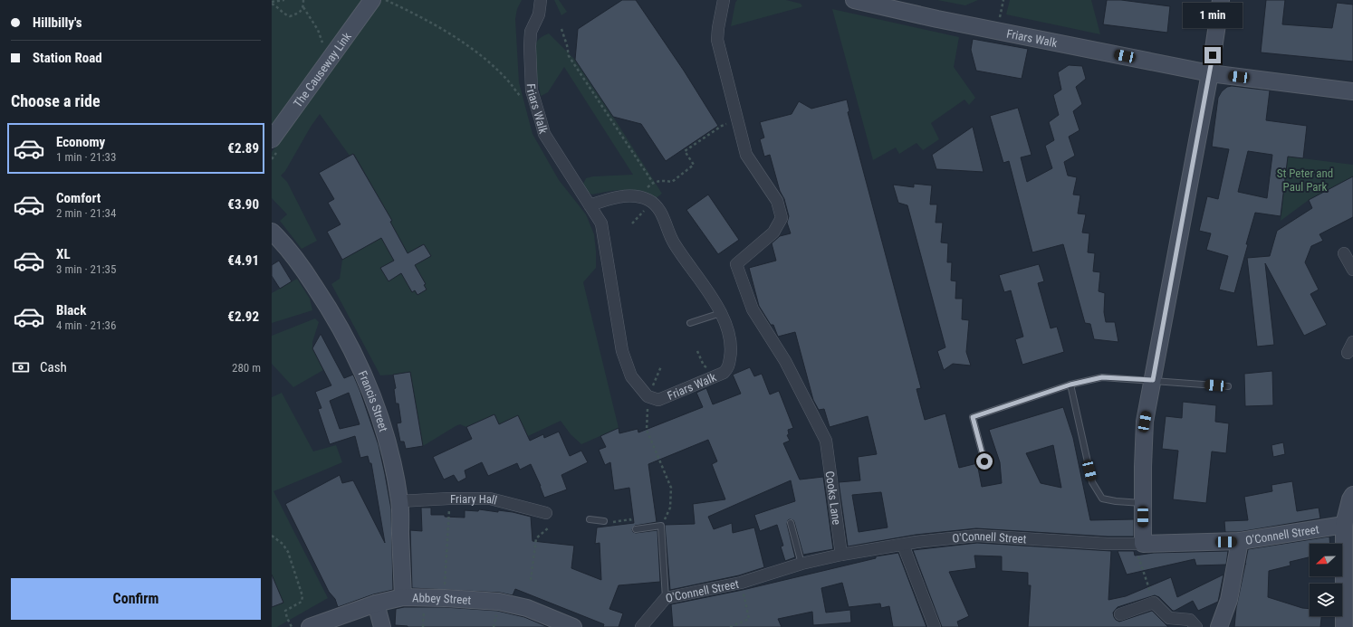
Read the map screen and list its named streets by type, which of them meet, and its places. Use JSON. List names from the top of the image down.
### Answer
{
  "streets": {
    "street": [
      "Friars Walk",
      "The Causeway Link",
      "Francis Street",
      "Cooks Lane",
      "Friary Hall",
      "O'Connell Street",
      "Abbey Street"
    ]
  },
  "crossings": [
    ["Francis Street", "Friary Hall"],
    ["Francis Street", "Abbey Street"],
    ["Cooks Lane", "O'Connell Street"]
  ],
  "parks": ["St Peter and Paul Park"],
  "north": "left",
  "page": {
    "banner": ["Hillbilly's", "Station Road"],
    "bubble": "1 min",
    "heading": "Choose a ride",
    "list": [
      {
        "name": "Economy",
        "note": "1 min · 21:33",
        "value": "€2.89"
      },
      {
        "name": "Comfort",
        "note": "2 min · 21:34",
        "value": "€3.90"
      },
      {
        "name": "XL",
        "note": "3 min · 21:35",
        "value": "€4.91"
      },
      {
        "name": "Black",
        "note": "4 min · 21:36",
        "value": "€2.92"
      }
    ],
    "pay": ["Cash", "280 m"],
    "buttons": "Confirm"
  }
}
